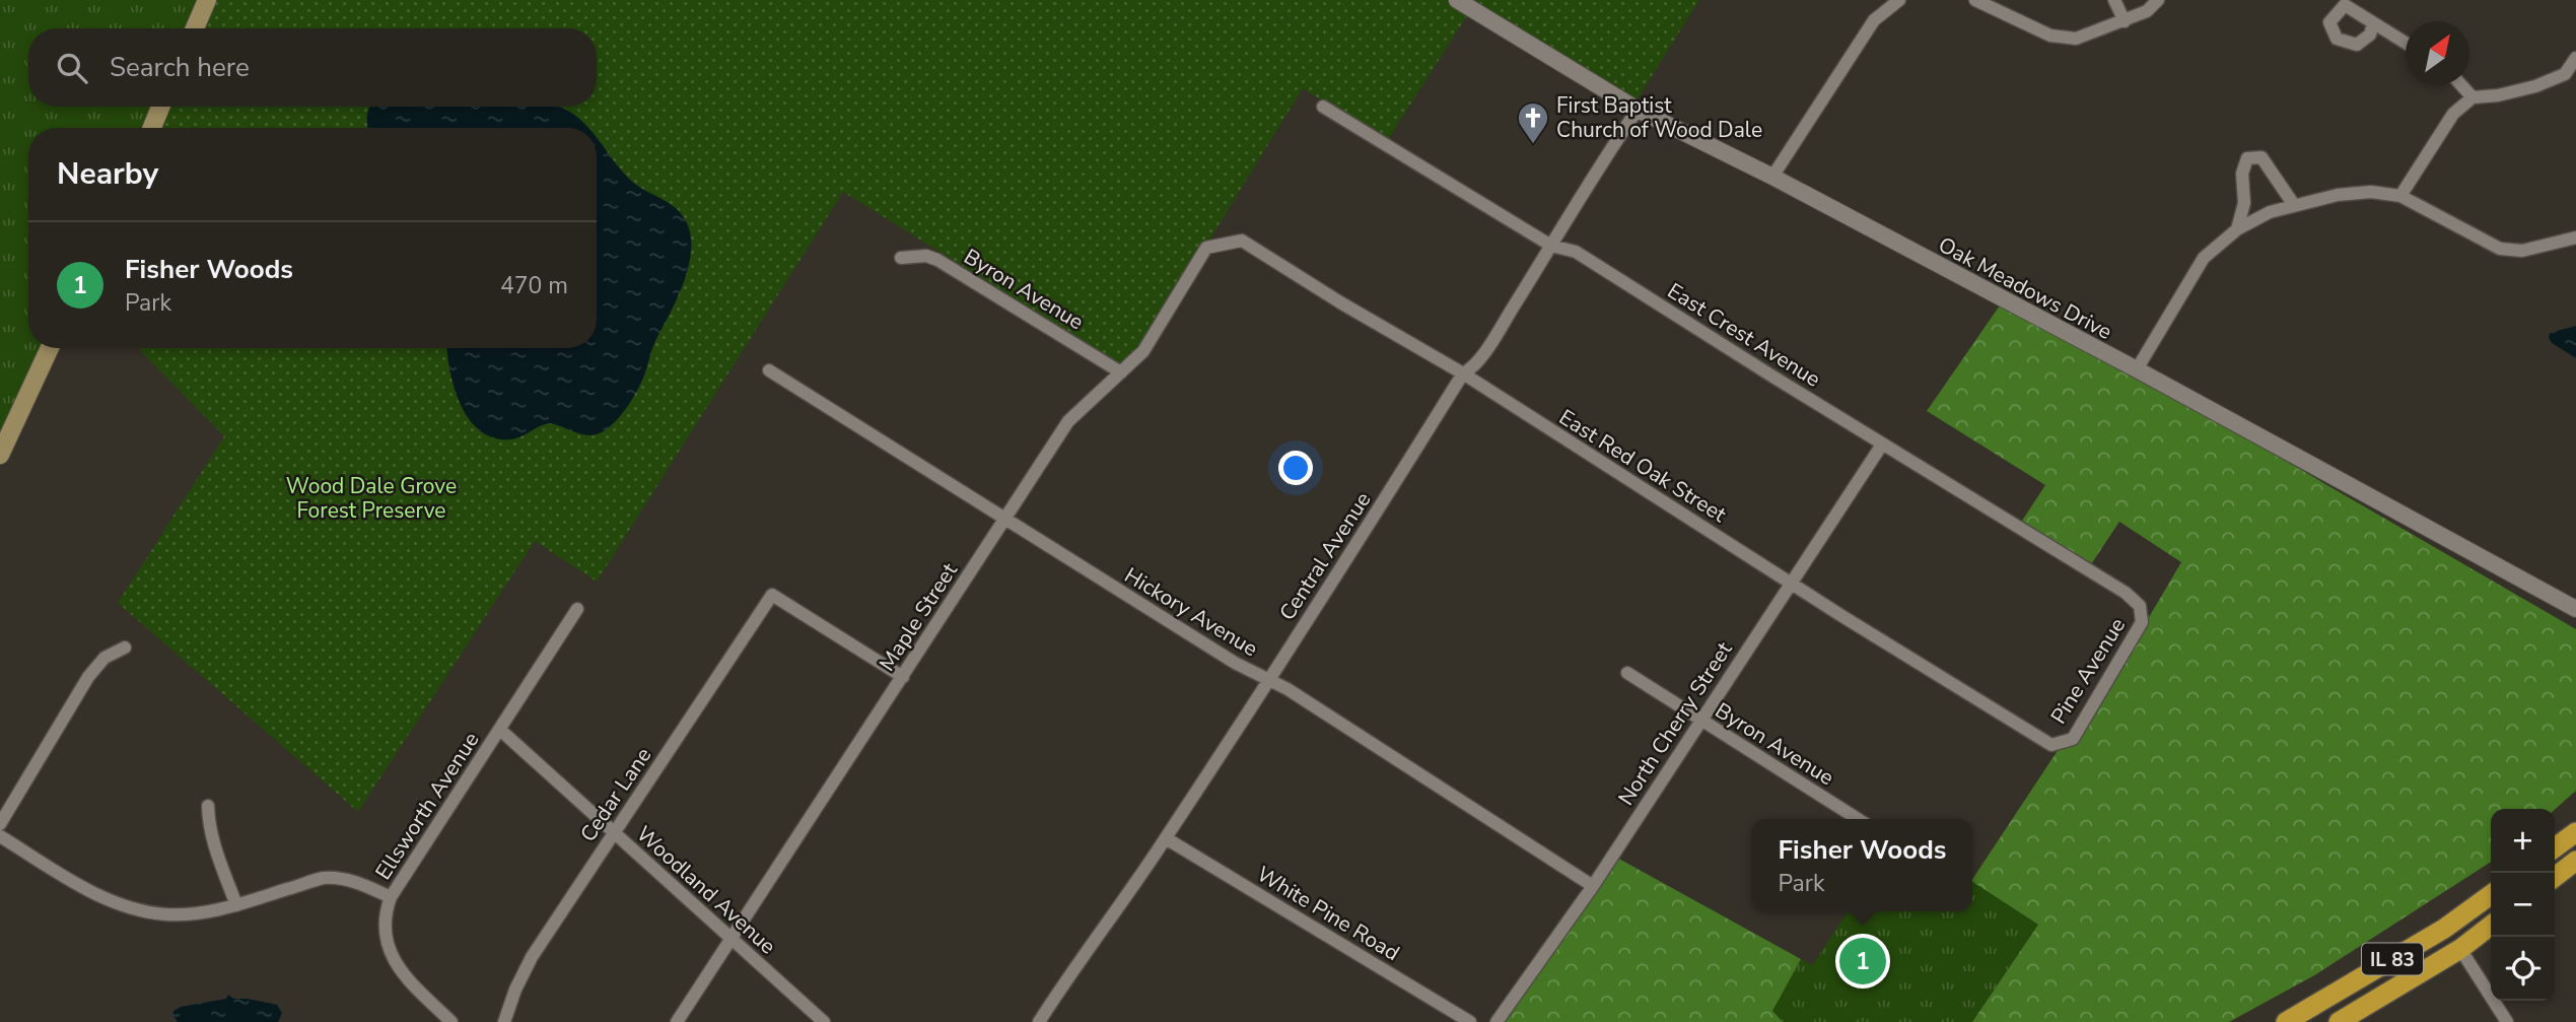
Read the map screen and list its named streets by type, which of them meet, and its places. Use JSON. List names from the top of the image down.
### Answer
{
  "streets": {
    "highway": ["IL 83"],
    "street": [
      "Oak Meadows Drive",
      "Byron Avenue",
      "East Crest Avenue",
      "East Red Oak Street",
      "Central Avenue",
      "Hickory Avenue",
      "Maple Street",
      "Pine Avenue",
      "North Cherry Street",
      "Cedar Lane",
      "Ellsworth Avenue",
      "Woodland Avenue",
      "White Pine Road"
    ]
  },
  "crossings": [
    ["Oak Meadows Drive", "Central Avenue"],
    ["Byron Avenue", "Maple Street"],
    ["Byron Avenue", "North Cherry Street"],
    ["East Crest Avenue", "Central Avenue"],
    ["East Crest Avenue", "Pine Avenue"],
    ["East Crest Avenue", "North Cherry Street"],
    ["East Red Oak Street", "Central Avenue"],
    ["East Red Oak Street", "Maple Street"],
    ["East Red Oak Street", "Pine Avenue"],
    ["East Red Oak Street", "North Cherry Street"],
    ["Central Avenue", "Hickory Avenue"],
    ["Central Avenue", "White Pine Road"],
    ["Hickory Avenue", "Maple Street"],
    ["Hickory Avenue", "North Cherry Street"],
    ["Maple Street", "Cedar Lane"],
    ["Maple Street", "Woodland Avenue"],
    ["Cedar Lane", "Woodland Avenue"],
    ["Ellsworth Avenue", "Woodland Avenue"]
  ],
  "parks": ["Wood Dale Grove Forest Preserve"],
  "places": {
    "church": ["First Baptist Church of Wood Dale"]
  },
  "north": "top right",
  "page": {
    "search": "Search here",
    "heading": "Nearby",
    "list": [
      {
        "mark": "1",
        "name": "Fisher Woods",
        "note": "Park",
        "value": "470 m"
      }
    ],
    "map_buttons": ["+", "−"],
    "popup": ["Fisher Woods", "Park"],
    "pins": "1"
  }
}
